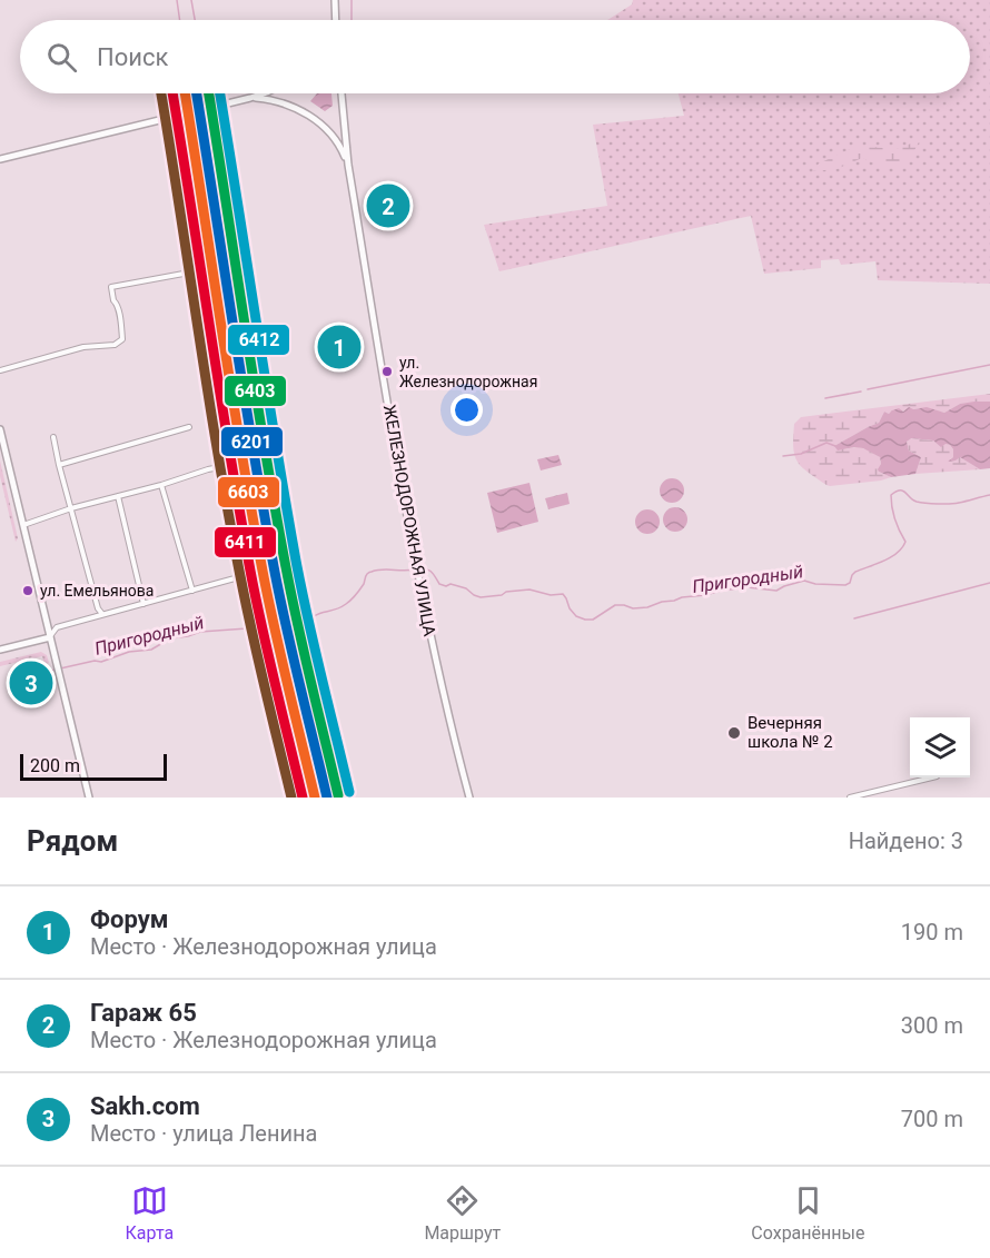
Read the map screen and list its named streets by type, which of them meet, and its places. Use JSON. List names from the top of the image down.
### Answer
{
  "streets": {
    "main road": ["ЖЕЛЕЗНОДОРОЖНАЯ УЛИЦА"]
  },
  "water": ["Пригородный"],
  "places": ["ул. Железнодорожная", "ул. Емельянова", "Вечерняя школа № 2"],
  "lines": [
    "transit line 6201",
    "transit line 6603",
    "transit line 6403",
    "transit line 6411",
    "transit line 6412"
  ],
  "scale_bar": "200 m",
  "page": {
    "search": "Поиск",
    "pins": ["2", "1", "3"],
    "scale": "200 m",
    "heading": ["Рядом", "Найдено: 3"],
    "list": [
      {
        "mark": "1",
        "name": "Форум",
        "note": "Место · Железнодорожная улица",
        "value": "190 m"
      },
      {
        "mark": "2",
        "name": "Гараж 65",
        "note": "Место · Железнодорожная улица",
        "value": "300 m"
      },
      {
        "mark": "3",
        "name": "Sakh.com",
        "note": "Место · улица Ленина",
        "value": "700 m"
      }
    ],
    "nav": ["Карта", "Маршрут", "Сохранённые"]
  }
}
